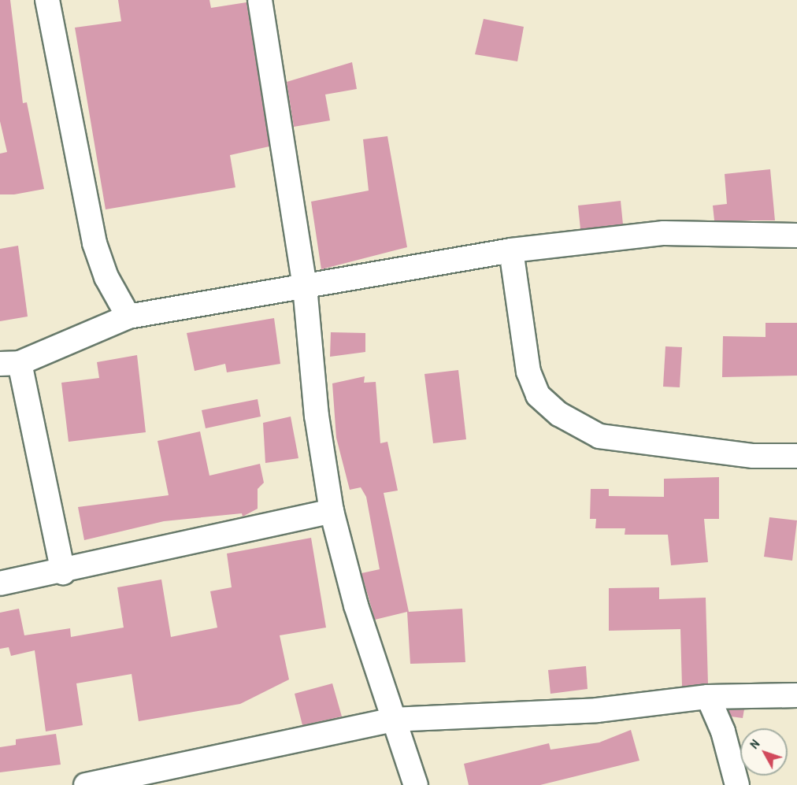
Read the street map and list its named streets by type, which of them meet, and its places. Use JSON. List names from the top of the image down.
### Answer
{
  "north": "top left"
}
